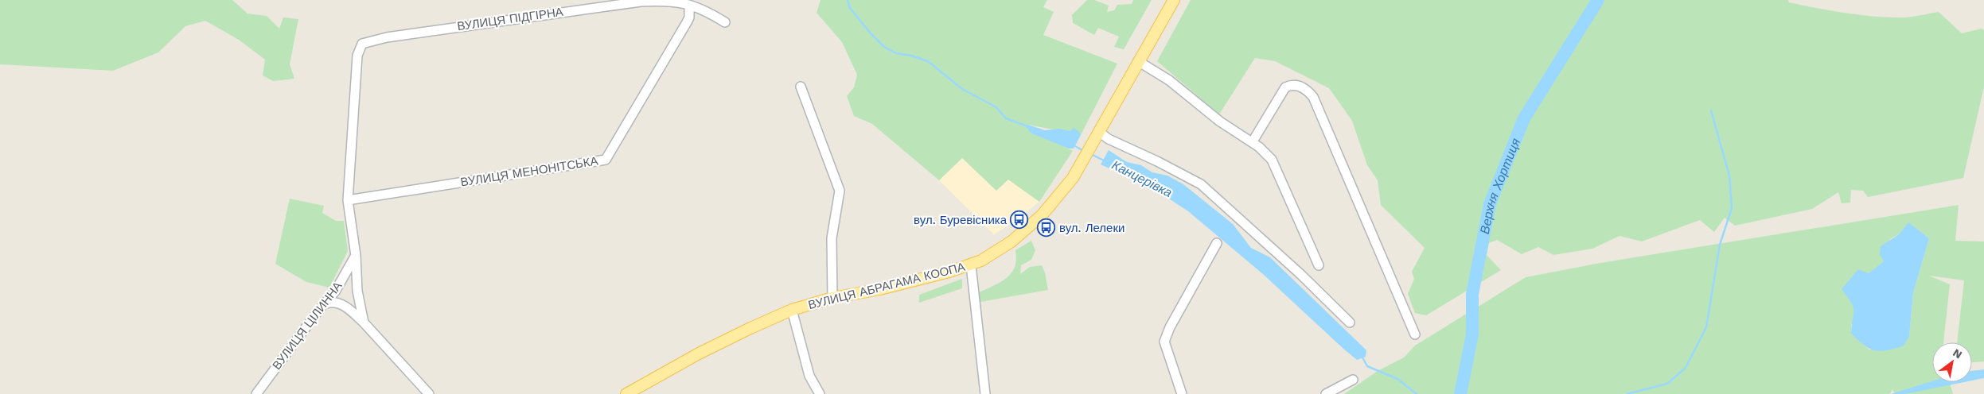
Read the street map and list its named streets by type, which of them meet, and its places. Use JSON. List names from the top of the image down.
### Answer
{
  "streets": {
    "main road": ["ВУЛИЦЯ АБРАГАМА КООПА"],
    "street": ["ВУЛИЦЯ ПІДГІРНА", "ВУЛИЦЯ МЕНОНІТСЬКА", "ВУЛИЦЯ ЦІЛИННА"]
  },
  "crossings": [
    ["ВУЛИЦЯ ПІДГІРНА", "ВУЛИЦЯ МЕНОНІТСЬКА"]
  ],
  "water": ["Канцерівка", "Верхня Хортиця"],
  "places": {
    "bus stop": ["вул. Буревісника", "вул. Лелеки"]
  },
  "north": "top right"
}
